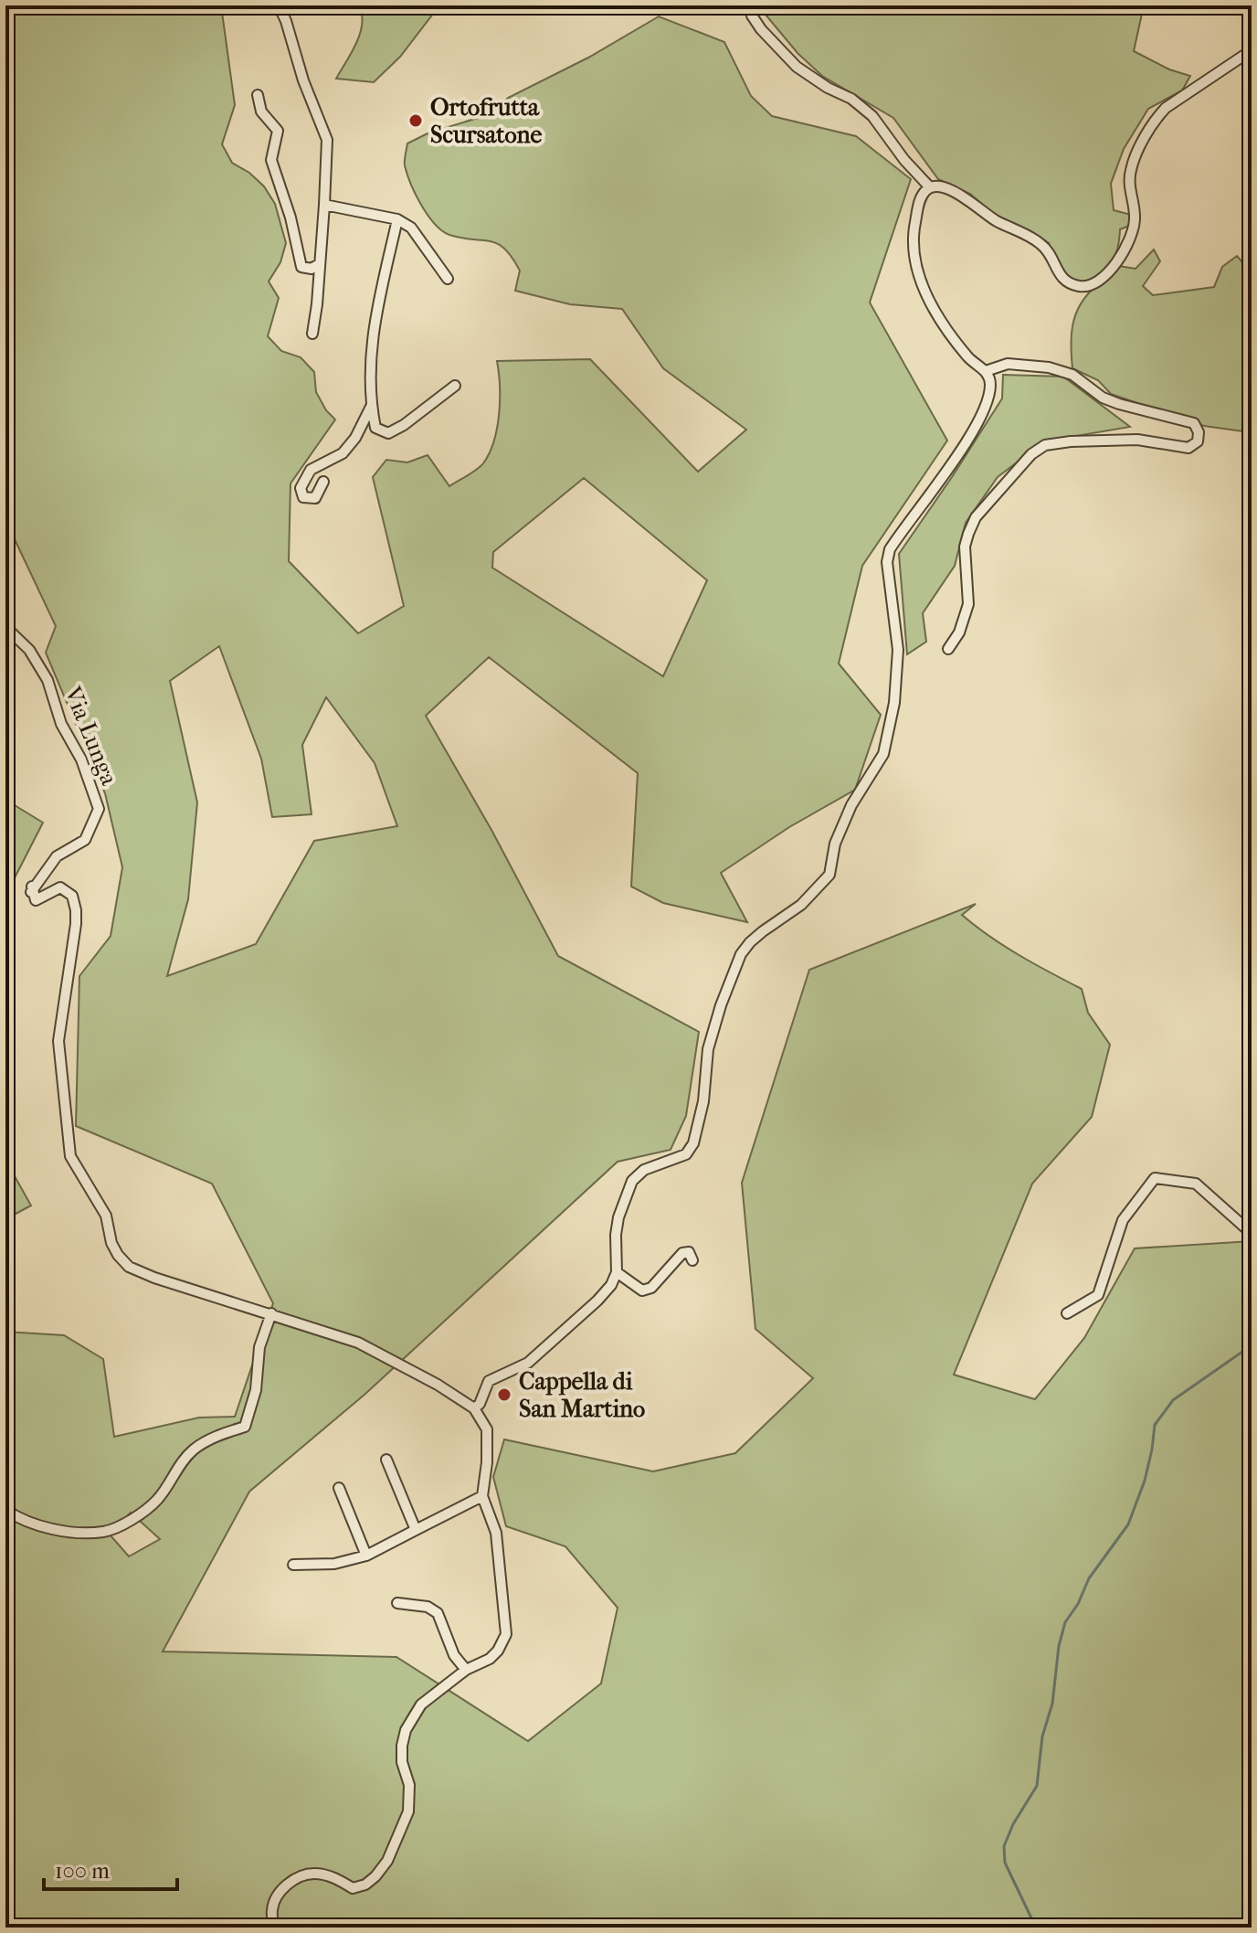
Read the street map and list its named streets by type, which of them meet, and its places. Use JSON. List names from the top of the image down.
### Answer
{
  "streets": {
    "street": ["Via Lunga"]
  },
  "places": ["Ortofrutta Scursatone", "Cappella di San Martino"],
  "scale_bar": "100 m"
}
